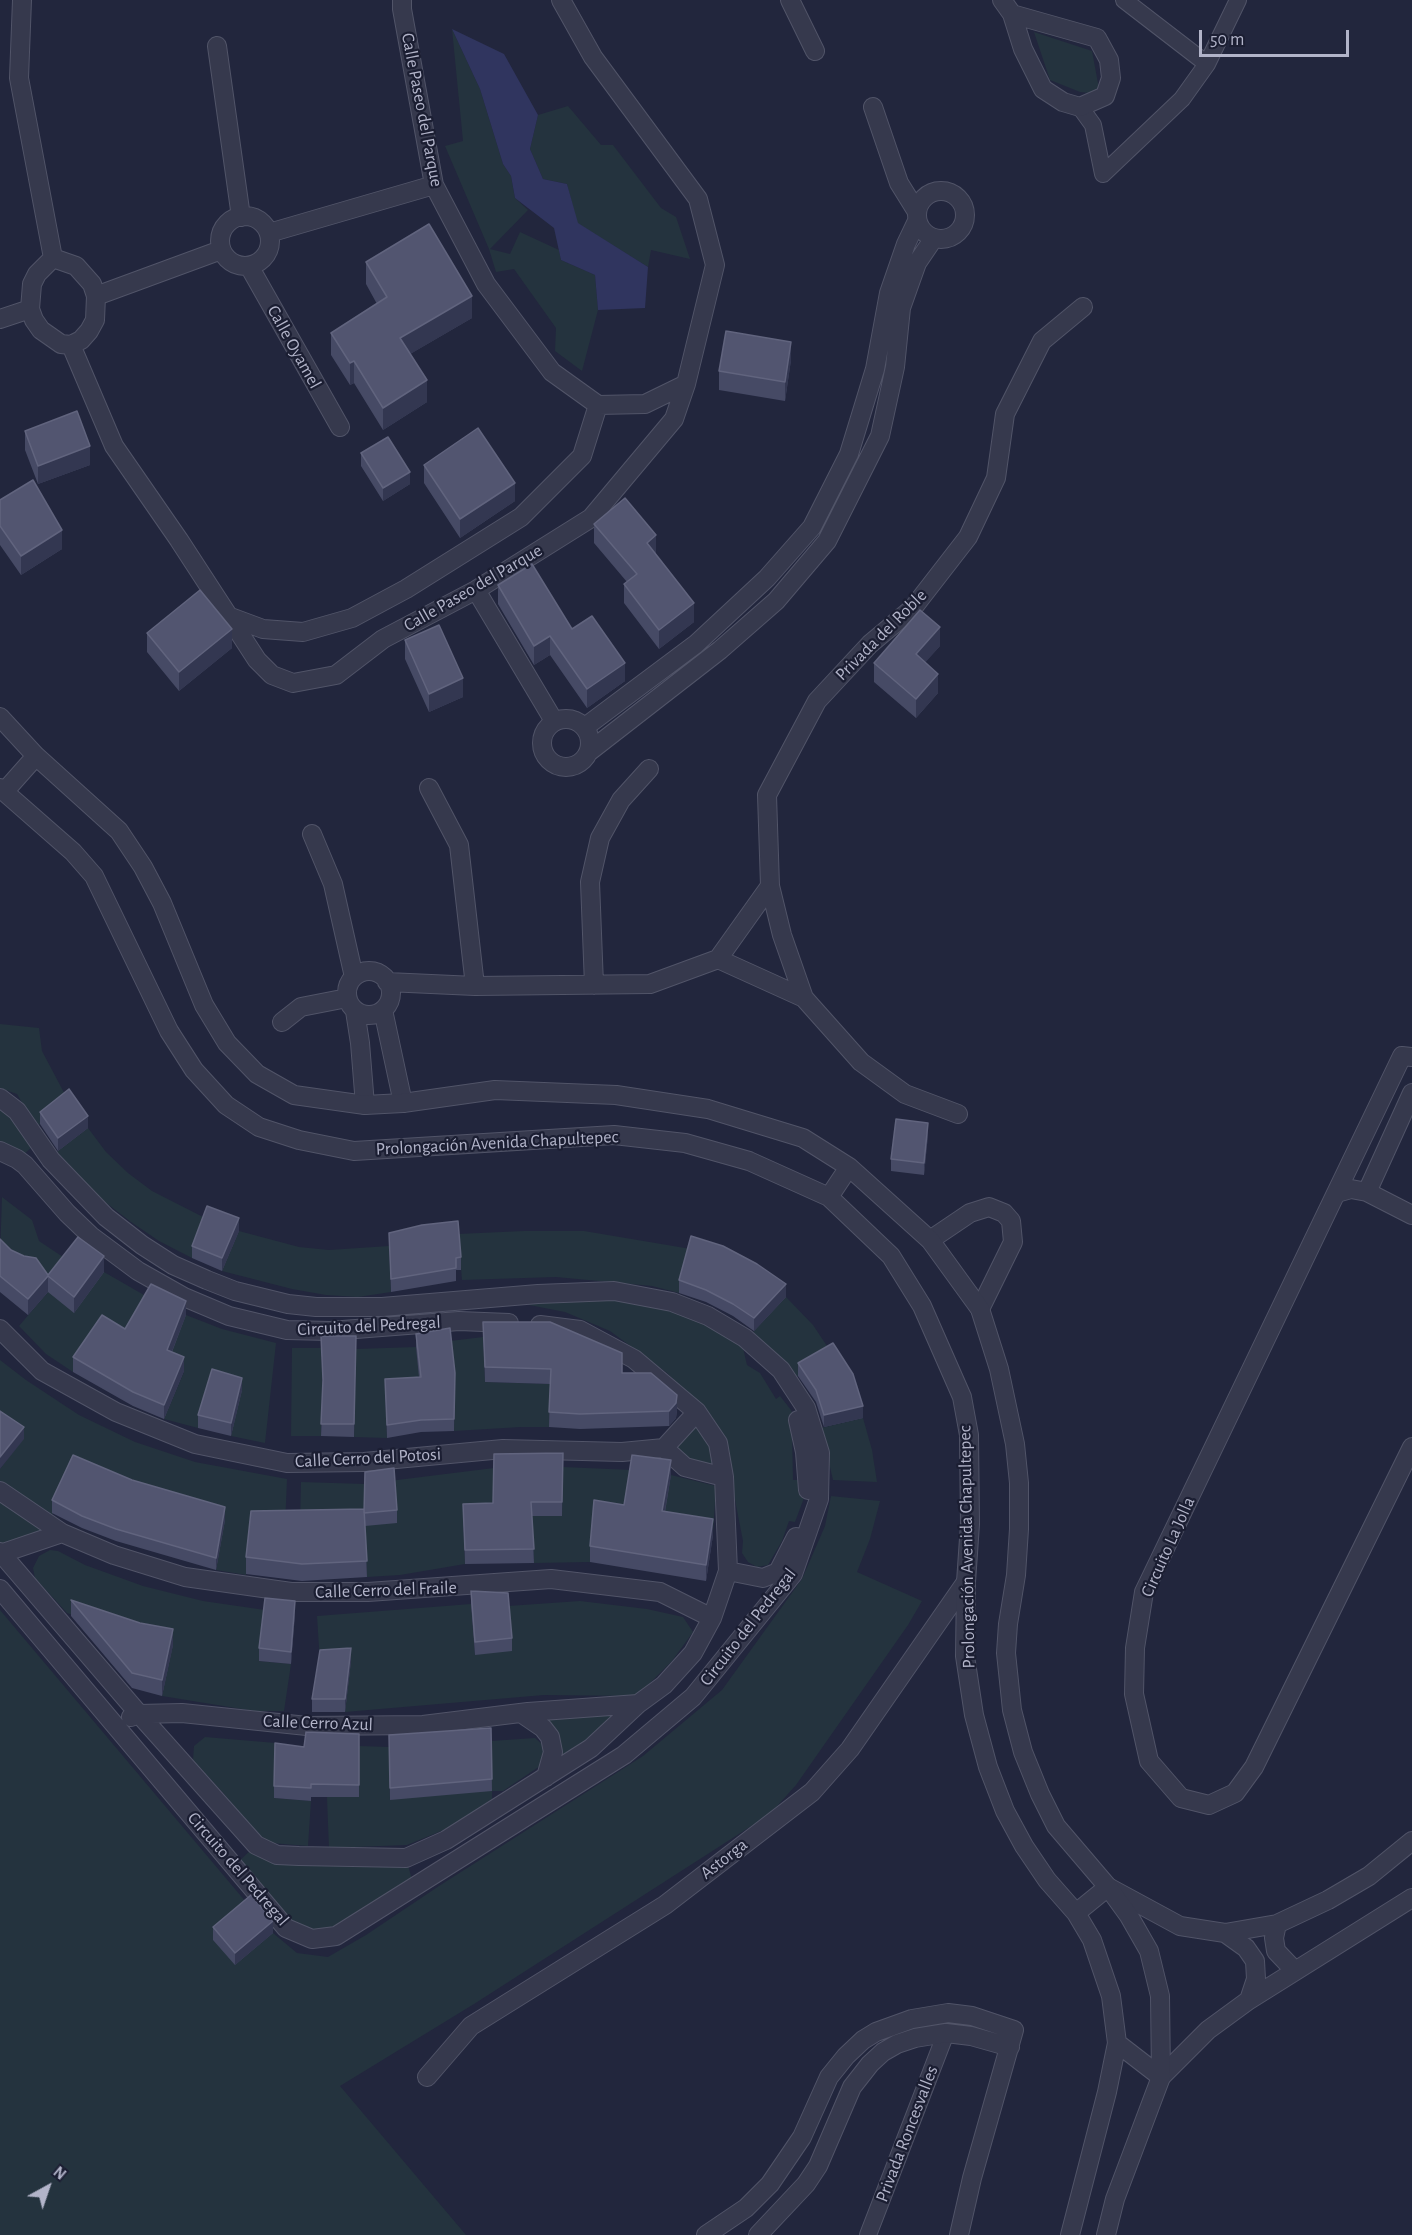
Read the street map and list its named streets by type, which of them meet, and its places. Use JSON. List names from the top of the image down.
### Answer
{
  "streets": {
    "street": [
      "Calle Paseo del Parque",
      "Calle Oyamel",
      "Privada del Roble",
      "Prolongación Avenida Chapultepec",
      "Circuito del Pedregal",
      "Calle Cerro del Potosi",
      "Circuito La Jolla",
      "Calle Cerro del Fraile",
      "Calle Cerro Azul",
      "Astorga",
      "Privada Roncesvalles"
    ]
  },
  "crossings": [
    ["Prolongación Avenida Chapultepec", "Astorga"],
    ["Circuito del Pedregal", "Calle Cerro del Fraile"],
    ["Circuito del Pedregal", "Calle Cerro Azul"]
  ],
  "scale_bar": "50 m",
  "north": "top right"
}
